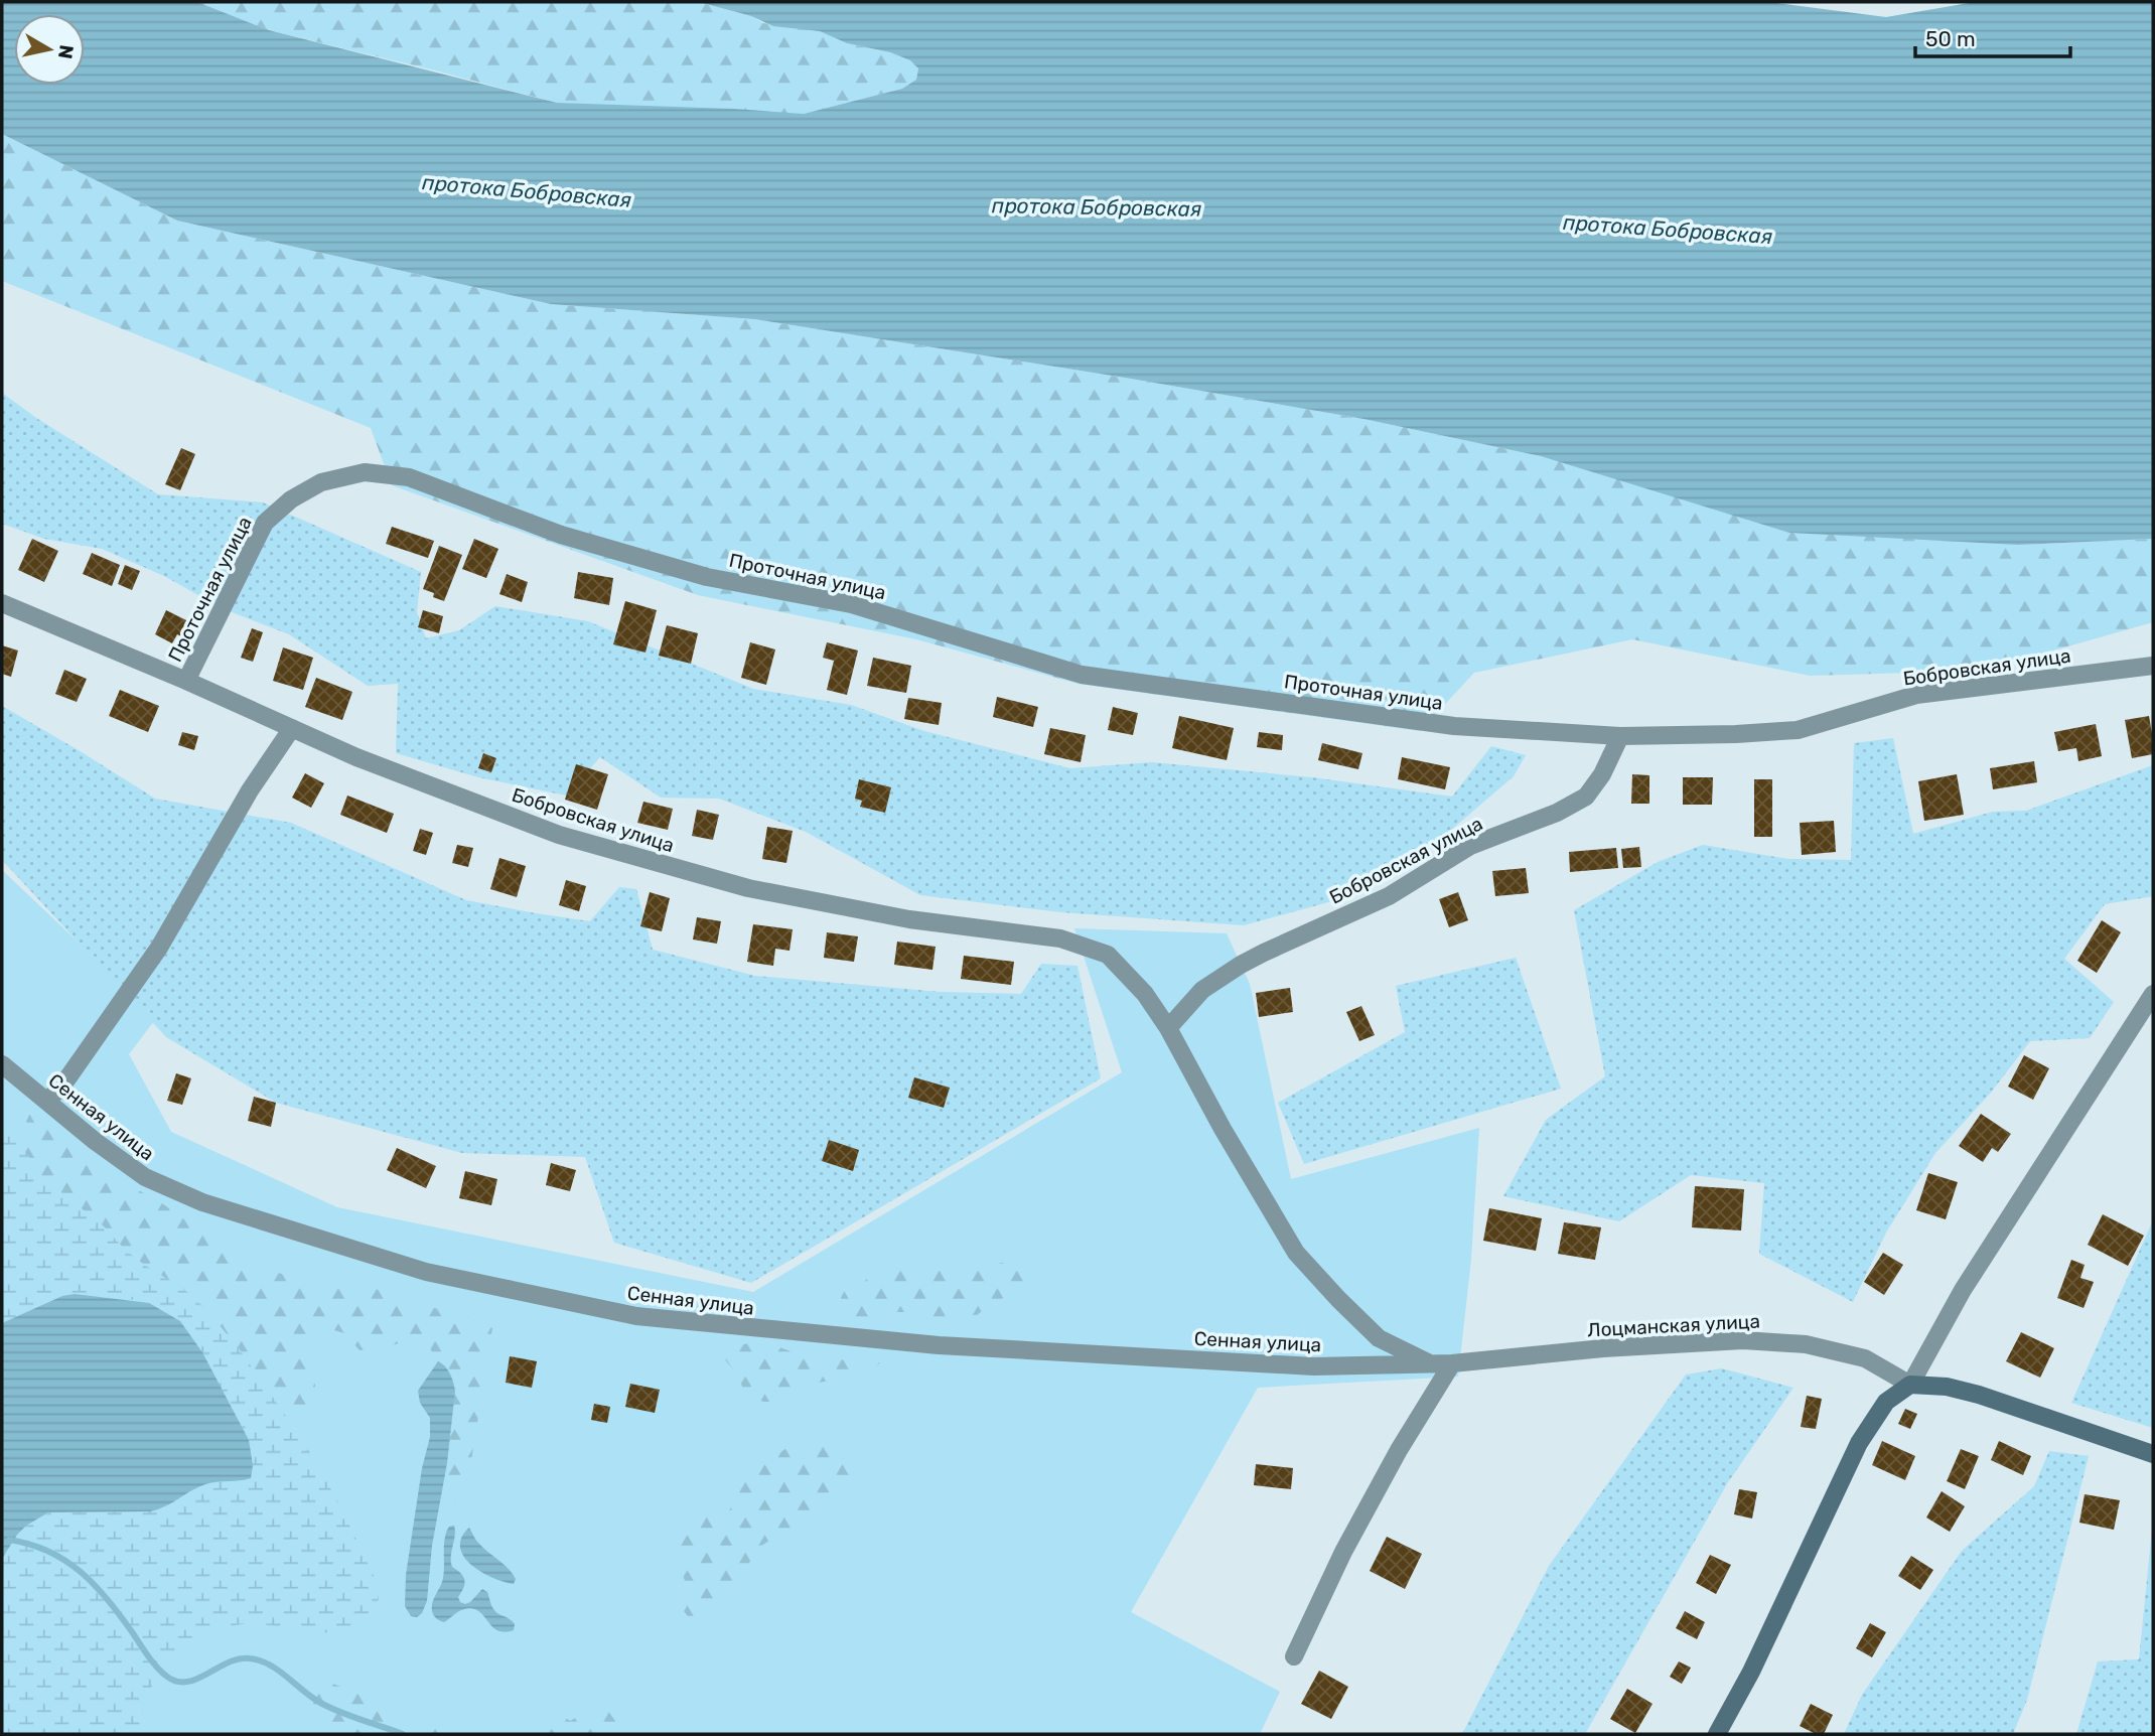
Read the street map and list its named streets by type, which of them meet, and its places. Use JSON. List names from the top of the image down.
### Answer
{
  "streets": {
    "street": [
      "Проточная улица",
      "Бобровская улица",
      "Сенная улица",
      "Лоцманская улица"
    ]
  },
  "crossings": [
    ["Проточная улица", "Бобровская улица"],
    ["Бобровская улица", "Сенная улица"],
    ["Бобровская улица", "Лоцманская улица"],
    ["Сенная улица", "Лоцманская улица"]
  ],
  "water": ["протока Бобровская"],
  "scale_bar": "50 m",
  "north": "right"
}
